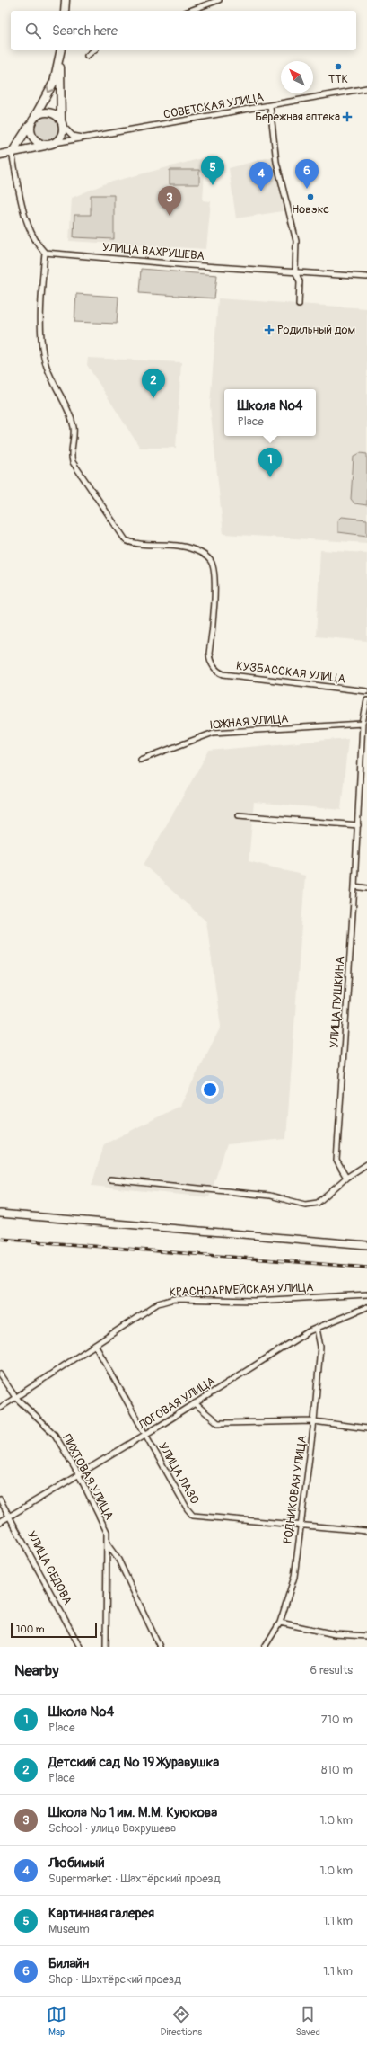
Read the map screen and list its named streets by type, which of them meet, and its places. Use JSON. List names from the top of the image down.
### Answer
{
  "streets": {
    "street": [
      "СОВЕТСКАЯ УЛИЦА",
      "УЛИЦА ВАХРУШЕВА",
      "КУЗБАССКАЯ УЛИЦА",
      "ЮЖНАЯ УЛИЦА",
      "УЛИЦА ПУШКИНА",
      "КРАСНОАРМЕЙСКАЯ УЛИЦА",
      "ЛОГОВАЯ УЛИЦА",
      "УЛИЦА ЛАЗО",
      "ПИХТОВАЯ УЛИЦА",
      "РОДНИКОВАЯ УЛИЦА",
      "УЛИЦА СЕДОВА"
    ]
  },
  "crossings": [
    ["УЛИЦА ВАХРУШЕВА", "КУЗБАССКАЯ УЛИЦА"],
    ["ЮЖНАЯ УЛИЦА", "УЛИЦА ПУШКИНА"],
    ["КРАСНОАРМЕЙСКАЯ УЛИЦА", "УЛИЦА ЛАЗО"],
    ["КРАСНОАРМЕЙСКАЯ УЛИЦА", "ПИХТОВАЯ УЛИЦА"],
    ["ЛОГОВАЯ УЛИЦА", "УЛИЦА ЛАЗО"],
    ["ЛОГОВАЯ УЛИЦА", "ПИХТОВАЯ УЛИЦА"],
    ["ЛОГОВАЯ УЛИЦА", "РОДНИКОВАЯ УЛИЦА"],
    ["ЛОГОВАЯ УЛИЦА", "УЛИЦА СЕДОВА"],
    ["УЛИЦА ЛАЗО", "РОДНИКОВАЯ УЛИЦА"]
  ],
  "places": {
    "other": ["ТТК", "Новэкс"],
    "health": ["Бережная аптека", "Родильный дом"]
  },
  "scale_bar": "100 m",
  "north": "top left",
  "page": {
    "search": "Search here",
    "pins": [
      "5",
      "6",
      "4",
      "3",
      "2",
      "1"
    ],
    "popup": ["Школа №4", "Place"],
    "scale": "100 m",
    "heading": ["Nearby", "6 results"],
    "list": [
      {
        "mark": "1",
        "name": "Школа №4",
        "note": "Place",
        "value": "710 m"
      },
      {
        "mark": "2",
        "name": "Детский сад № 19 Журавушка",
        "note": "Place",
        "value": "810 m"
      },
      {
        "mark": "3",
        "name": "Школа № 1 им. М.М. Куюкова",
        "note": "School · улица Вахрушева",
        "value": "1.0 km"
      },
      {
        "mark": "4",
        "name": "Любимый",
        "note": "Supermarket · Шахтёрский проезд",
        "value": "1.0 km"
      },
      {
        "mark": "5",
        "name": "Картинная галерея",
        "note": "Museum",
        "value": "1.1 km"
      },
      {
        "mark": "6",
        "name": "Билайн",
        "note": "Shop · Шахтёрский проезд",
        "value": "1.1 km"
      }
    ],
    "nav": ["Map", "Directions", "Saved"]
  }
}
